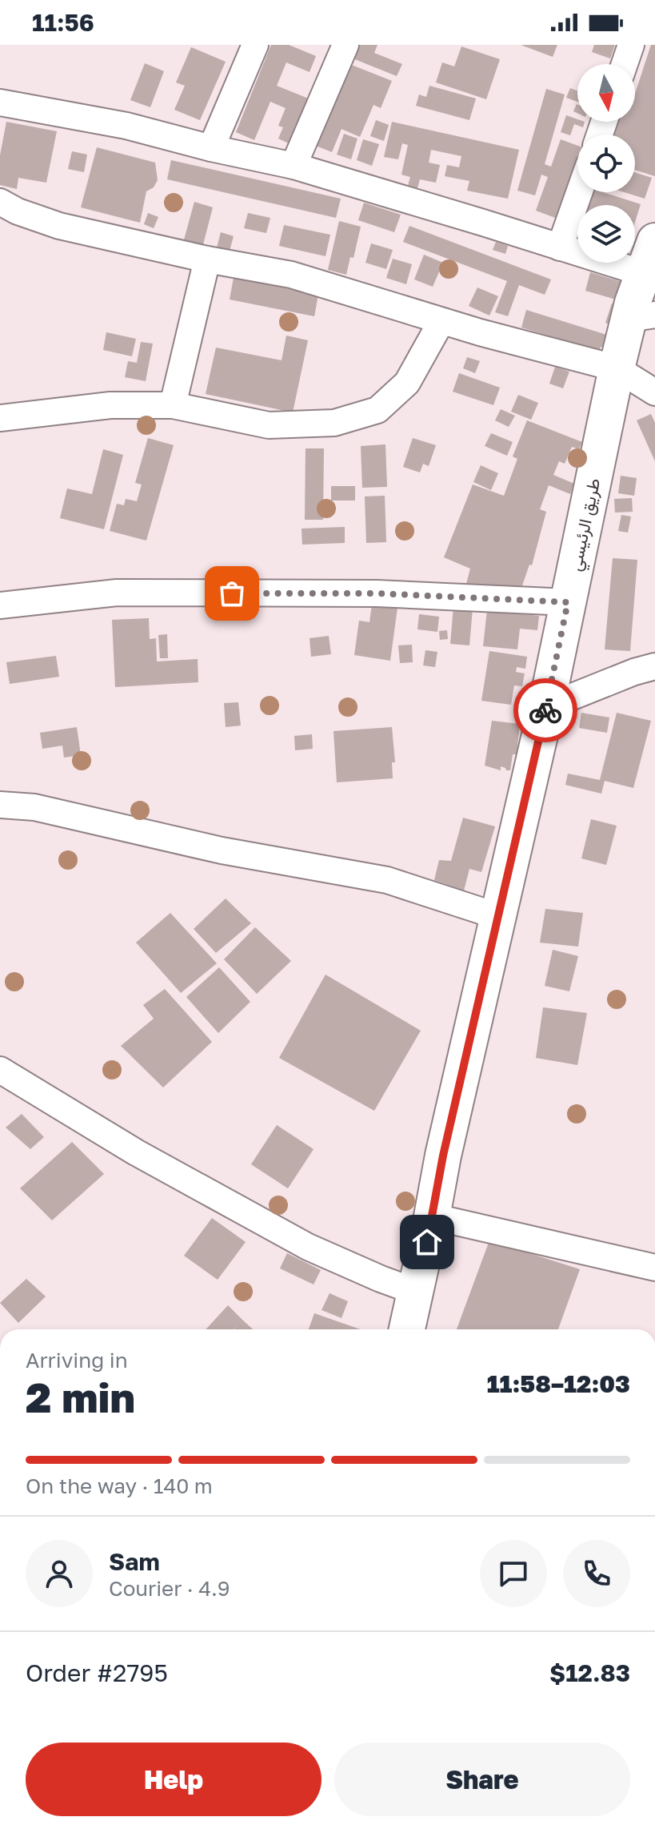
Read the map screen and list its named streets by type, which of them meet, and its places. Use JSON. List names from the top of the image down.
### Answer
{
  "streets": {
    "main road": ["طريق الرئيسي"]
  },
  "north": "bottom",
  "page": {
    "status": "11:56",
    "heading": ["2 min", "Arriving in", "11:58–12:03"],
    "panel": [
      "Sam",
      "Courier · 4.9",
      "Order #2795",
      "$12.83"
    ],
    "bar": "On the way · 140 m",
    "buttons": ["Help", "Share"]
  }
}
